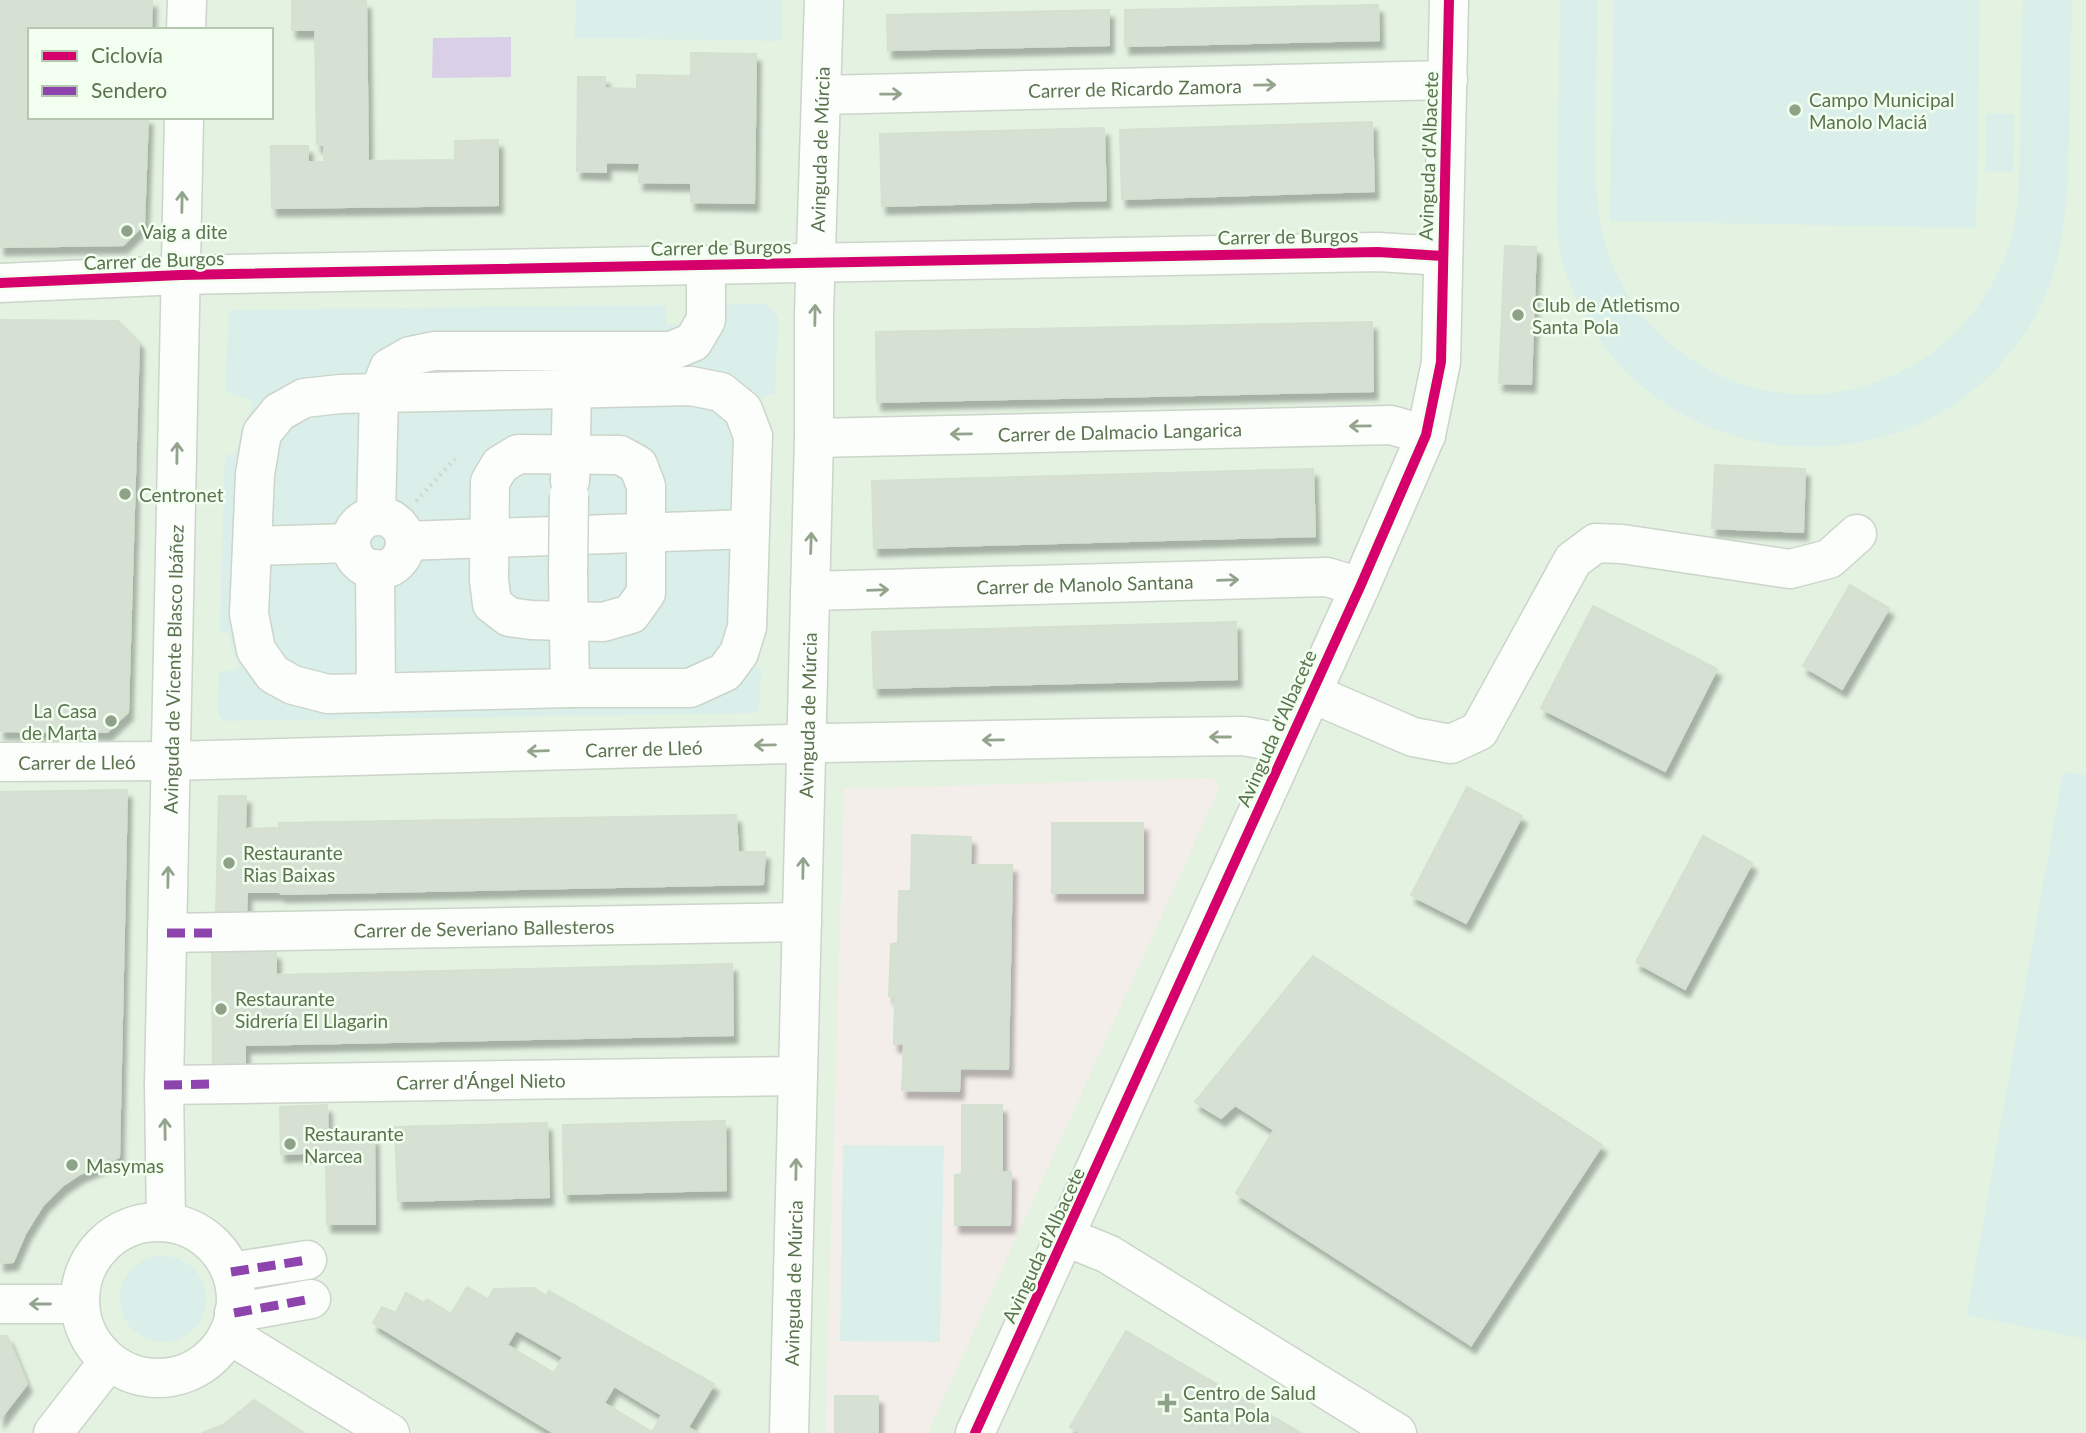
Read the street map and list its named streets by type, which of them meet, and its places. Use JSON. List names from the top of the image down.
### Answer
{
  "streets": {
    "street": [
      "Carrer de Ricardo Zamora",
      "Avinguda de Múrcia",
      "Avinguda d'Albacete",
      "Carrer de Burgos",
      "Carrer de Dalmacio Langarica",
      "Carrer de Manolo Santana",
      "Avinguda de Vicente Blasco Ibáñez",
      "Carrer de Lleó",
      "Carrer de Severiano Ballesteros",
      "Carrer d'Ángel Nieto"
    ]
  },
  "crossings": [
    ["Carrer de Ricardo Zamora", "Avinguda de Múrcia"],
    ["Carrer de Ricardo Zamora", "Avinguda d'Albacete"],
    ["Avinguda de Múrcia", "Carrer de Burgos"],
    ["Avinguda de Múrcia", "Carrer de Dalmacio Langarica"],
    ["Avinguda de Múrcia", "Carrer de Manolo Santana"],
    ["Avinguda de Múrcia", "Carrer de Lleó"],
    ["Avinguda de Múrcia", "Carrer de Severiano Ballesteros"],
    ["Avinguda de Múrcia", "Carrer d'Ángel Nieto"],
    ["Avinguda d'Albacete", "Carrer de Burgos"],
    ["Avinguda d'Albacete", "Carrer de Dalmacio Langarica"],
    ["Avinguda d'Albacete", "Carrer de Manolo Santana"],
    ["Avinguda d'Albacete", "Carrer de Lleó"],
    ["Carrer de Burgos", "Avinguda de Vicente Blasco Ibáñez"],
    ["Avinguda de Vicente Blasco Ibáñez", "Carrer de Lleó"],
    ["Avinguda de Vicente Blasco Ibáñez", "Carrer de Severiano Ballesteros"],
    ["Avinguda de Vicente Blasco Ibáñez", "Carrer d'Ángel Nieto"]
  ],
  "one_way": [
    "Carrer de Ricardo Zamora",
    "Avinguda de Múrcia",
    "Carrer de Dalmacio Langarica",
    "Carrer de Manolo Santana",
    "Avinguda de Vicente Blasco Ibáñez"
  ],
  "places": {
    "other": [
      "Campo Municipal Manolo Maciá",
      "Vaig a dite",
      "Club de Atletismo Santa Pola",
      "Centronet",
      "La Casa de Marta",
      "Restaurante Rias Baixas",
      "Restaurante Sidrería El Llagarin",
      "Restaurante Narcea",
      "Masymas"
    ],
    "health": ["Centro de Salud Santa Pola"]
  },
  "legend": ["Ciclovía", "Sendero"]
}
